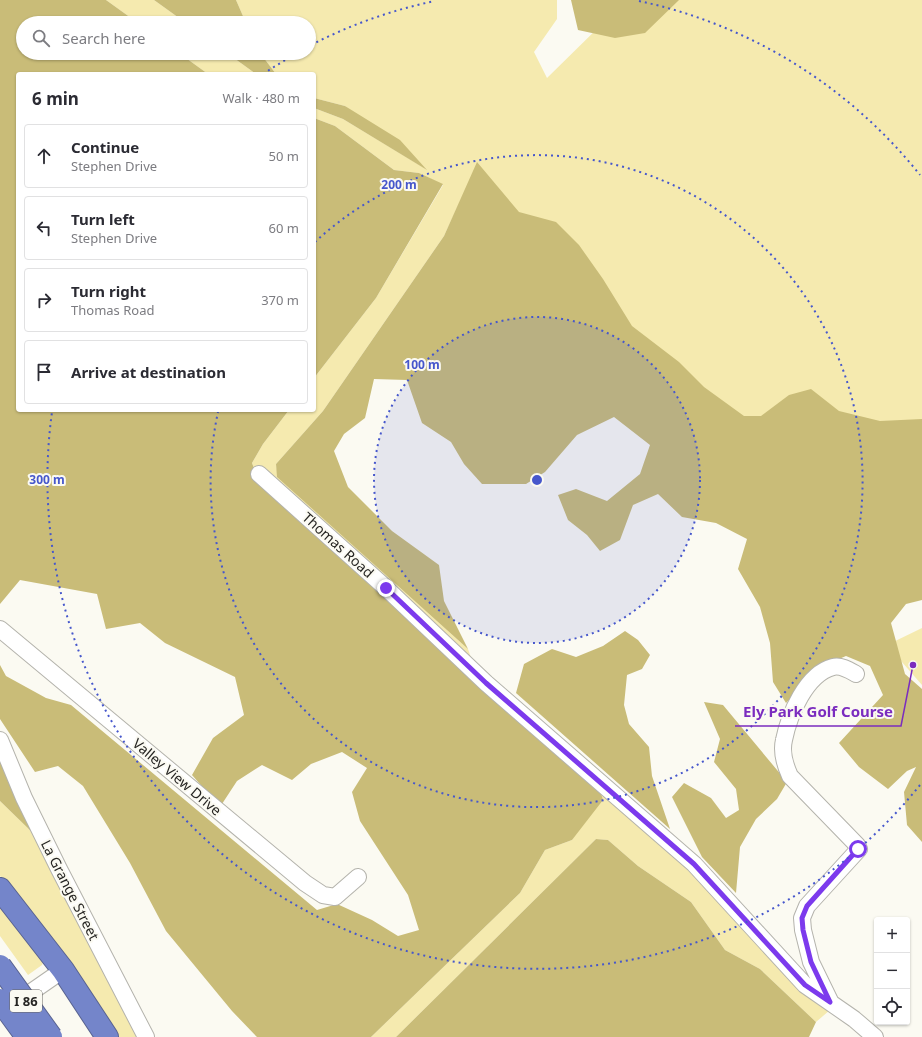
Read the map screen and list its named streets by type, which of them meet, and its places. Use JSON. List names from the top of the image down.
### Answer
{
  "streets": {
    "highway": ["I 86"],
    "street": ["Thomas Road", "Valley View Drive", "La Grange Street"]
  },
  "places": ["Ely Park Golf Course"],
  "page": {
    "search": "Search here",
    "heading": ["6 min", "Walk · 480 m"],
    "list": [
      ["Continue", "Stephen Drive", "50 m"],
      ["Turn left", "Stephen Drive", "60 m"],
      ["Turn right", "Thomas Road", "370 m"],
      "Arrive at destination"
    ],
    "map_buttons": ["+", "−"]
  },
  "rings": ["200 m", "100 m", "300 m"]
}
